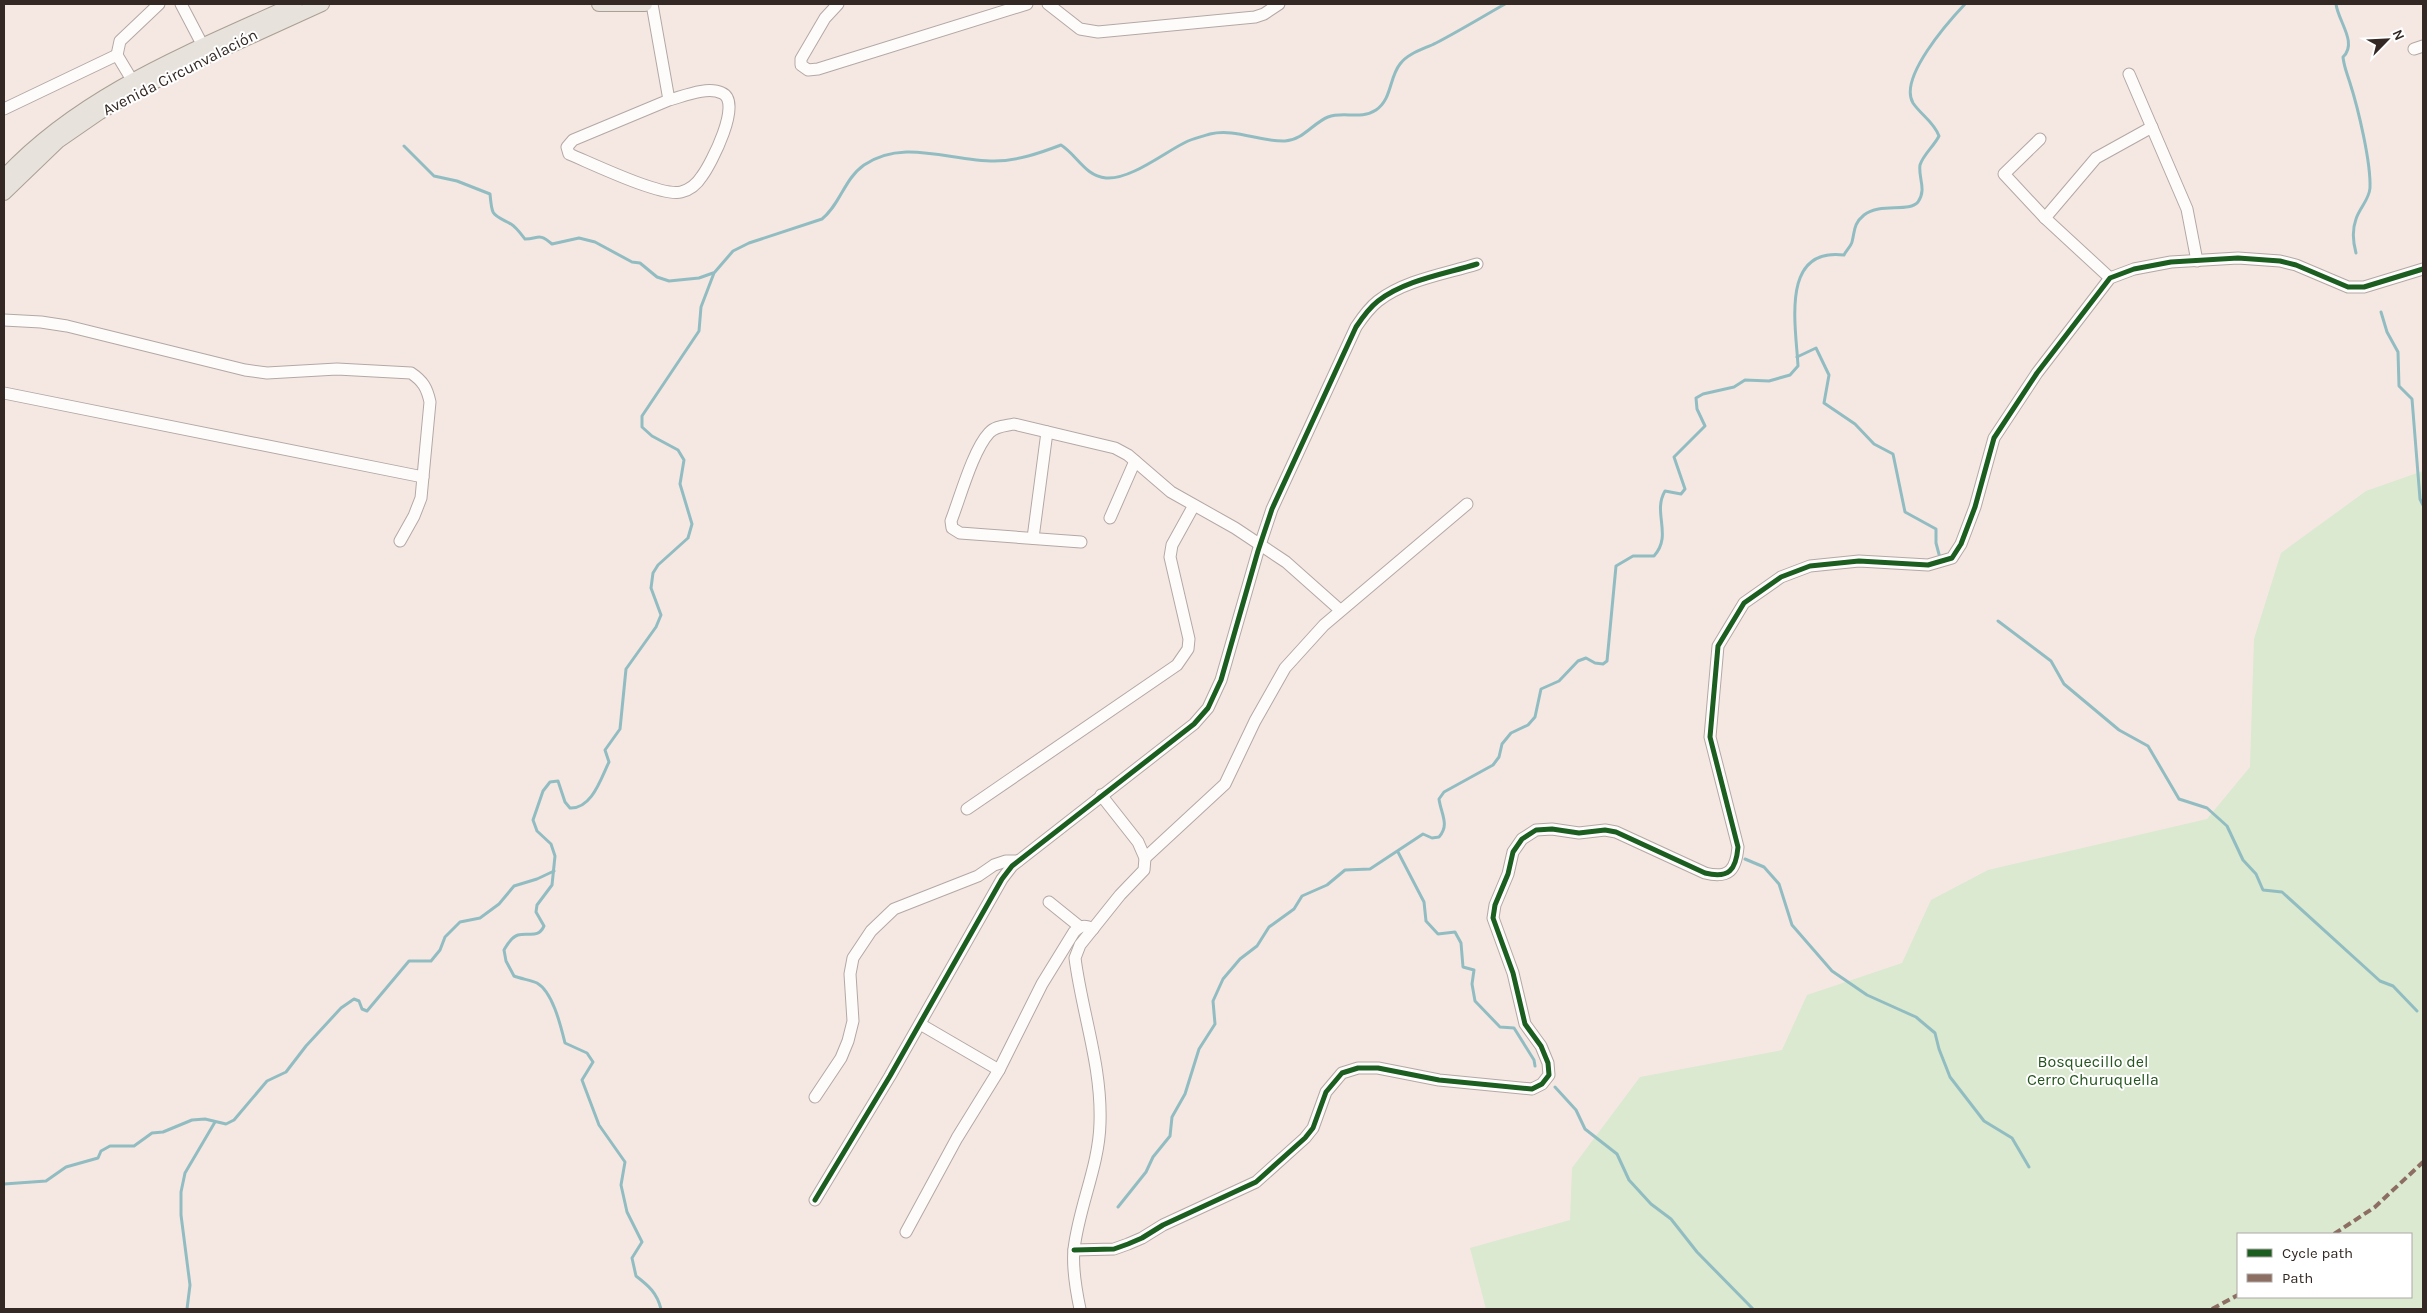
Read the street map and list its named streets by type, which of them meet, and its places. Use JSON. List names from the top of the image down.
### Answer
{
  "streets": {
    "main road": ["Avenida Circunvalación"]
  },
  "parks": ["Bosquecillo del Cerro Churuquella"],
  "legend": ["Cycle path", "Path"],
  "north": "top right"
}
